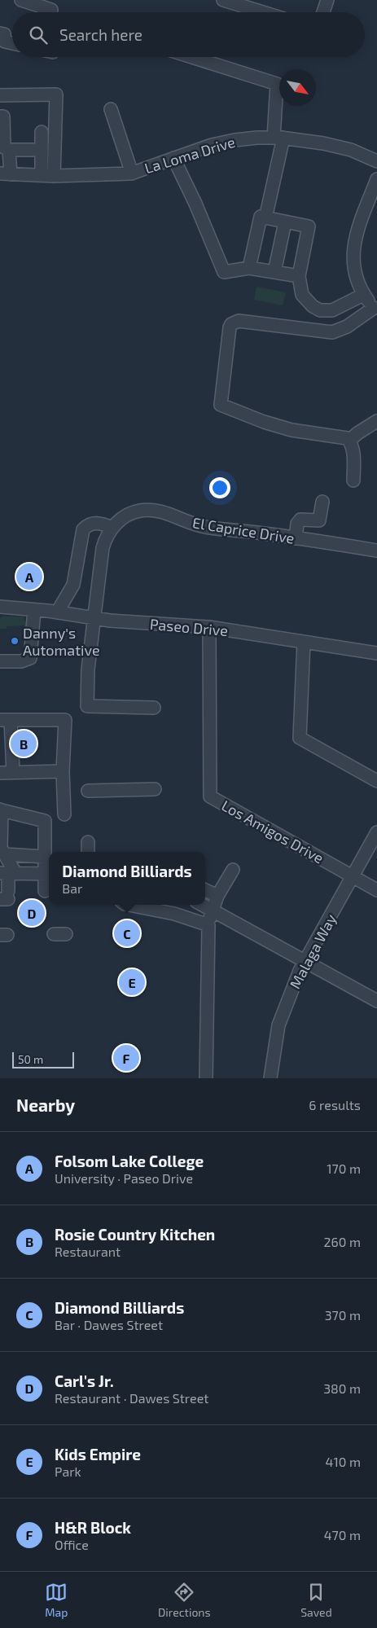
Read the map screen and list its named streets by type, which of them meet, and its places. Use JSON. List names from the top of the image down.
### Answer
{
  "streets": {
    "street": [
      "La Loma Drive",
      "El Caprice Drive",
      "Paseo Drive",
      "Los Amigos Drive",
      "Malaga Way"
    ]
  },
  "crossings": [
    ["El Caprice Drive", "Paseo Drive"],
    ["Paseo Drive", "Los Amigos Drive"],
    ["Los Amigos Drive", "Malaga Way"]
  ],
  "places": ["Danny's Automative"],
  "scale_bar": "50 m",
  "north": "bottom right",
  "page": {
    "search": "Search here",
    "pins": [
      "A",
      "B",
      "D",
      "C",
      "E",
      "F"
    ],
    "popup": ["Diamond Billiards", "Bar"],
    "scale": "50 m",
    "heading": ["Nearby", "6 results"],
    "list": [
      {
        "mark": "A",
        "name": "Folsom Lake College",
        "note": "University · Paseo Drive",
        "value": "170 m"
      },
      {
        "mark": "B",
        "name": "Rosie Country Kitchen",
        "note": "Restaurant",
        "value": "260 m"
      },
      {
        "mark": "C",
        "name": "Diamond Billiards",
        "note": "Bar · Dawes Street",
        "value": "370 m"
      },
      {
        "mark": "D",
        "name": "Carl's Jr.",
        "note": "Restaurant · Dawes Street",
        "value": "380 m"
      },
      {
        "mark": "E",
        "name": "Kids Empire",
        "note": "Park",
        "value": "410 m"
      },
      {
        "mark": "F",
        "name": "H&R Block",
        "note": "Office",
        "value": "470 m"
      }
    ],
    "nav": ["Map", "Directions", "Saved"]
  }
}
